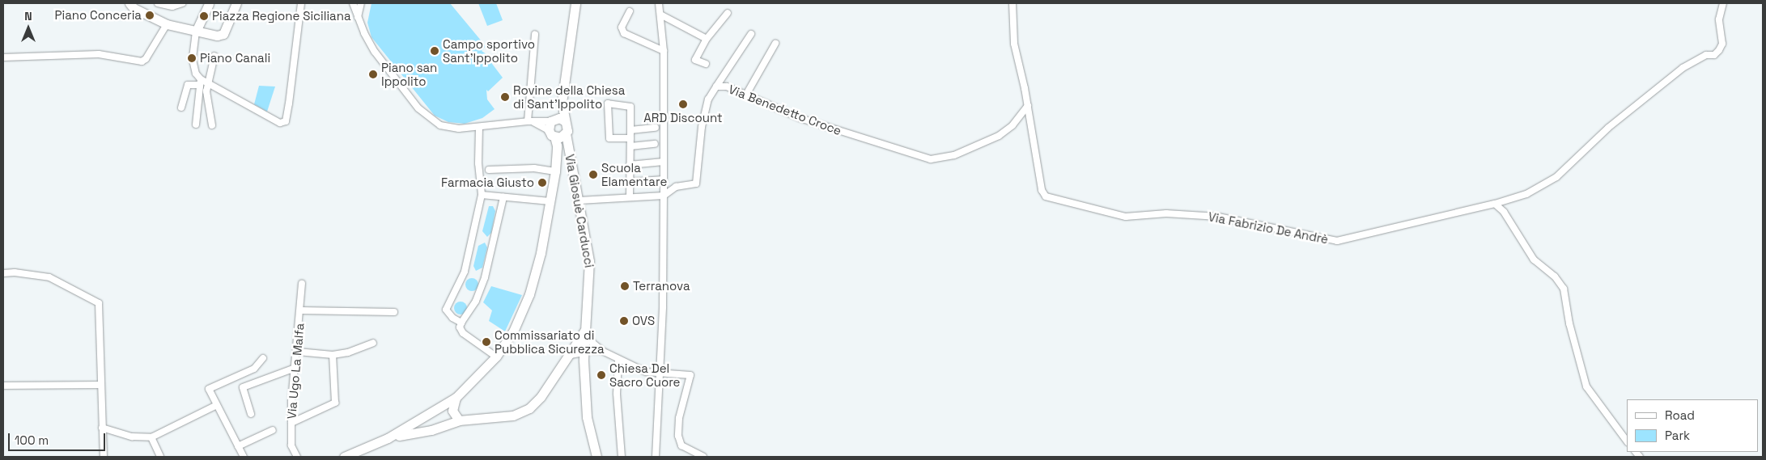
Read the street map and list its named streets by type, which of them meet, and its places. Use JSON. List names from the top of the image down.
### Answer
{
  "streets": {
    "main road": ["Via Giosuè Carducci"],
    "street": ["Via Benedetto Croce", "Via Fabrizio De Andrè", "Via Ugo La Malfa"]
  },
  "crossings": [
    ["Via Benedetto Croce", "Via Giosuè Carducci"],
    ["Via Benedetto Croce", "Via Fabrizio De Andrè"]
  ],
  "places": [
    "Piano Conceria",
    "Piazza Regione Siciliana",
    "Campo sportivo Sant'Ippolito",
    "Piano Canali",
    "Piano san Ippolito",
    "Rovine della Chiesa di Sant'Ippolito",
    "ARD Discount",
    "Scuola Elamentare",
    "Farmacia Giusto",
    "Terranova",
    "OVS",
    "Commissariato di Pubblica Sicurezza",
    "Chiesa Del Sacro Cuore"
  ],
  "legend": ["Road", "Park"],
  "scale_bar": "100 m",
  "north": "top"
}
